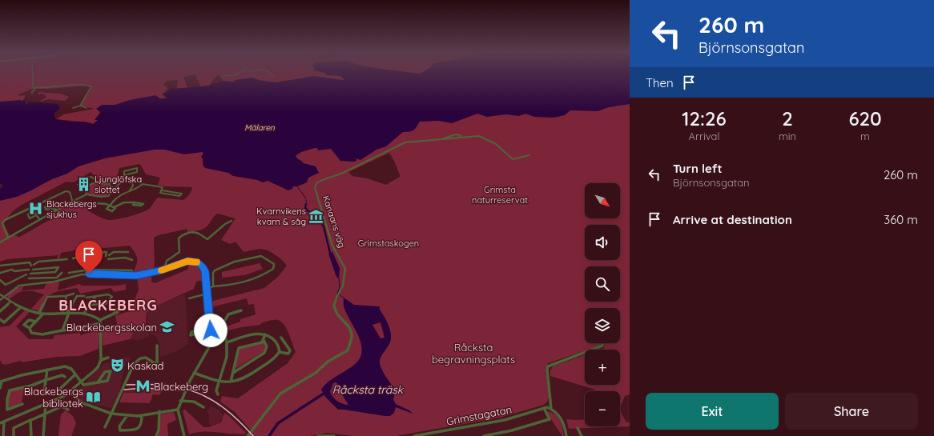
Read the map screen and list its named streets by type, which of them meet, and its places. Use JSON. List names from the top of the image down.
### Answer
{
  "streets": {
    "street": ["Kanaans väg", "Grimstagatan"]
  },
  "districts": ["BLACKEBERG"],
  "water": ["Mälaren", "Råcksta träsk"],
  "parks": ["Grimsta naturreservat", "Grimstaskogen", "Råcksta begravningsplats"],
  "places": {
    "building": ["Ljunglöfska slottet"],
    "hospital": ["Blackebergs sjukhus"],
    "museum": ["Kvarnvikens kvarn & såg"],
    "school or university": ["Blackebergsskolan"],
    "theatre": ["Kaskad"],
    "metro station": ["Blackeberg"],
    "library": ["Blackebergs bibliotek"]
  },
  "north": "bottom right",
  "page": {
    "turn": ["260 m", "Björnsonsgatan"],
    "then": "Then",
    "eta": [
      "12:26",
      "Arrival",
      "2",
      "min",
      "620",
      "m"
    ],
    "list": [
      {
        "name": "Turn left",
        "note": "Björnsonsgatan",
        "value": "260 m"
      },
      {
        "name": "Arrive at destination",
        "value": "360 m"
      }
    ],
    "map_buttons": ["+", "−"],
    "buttons": ["Exit", "Share"]
  }
}
